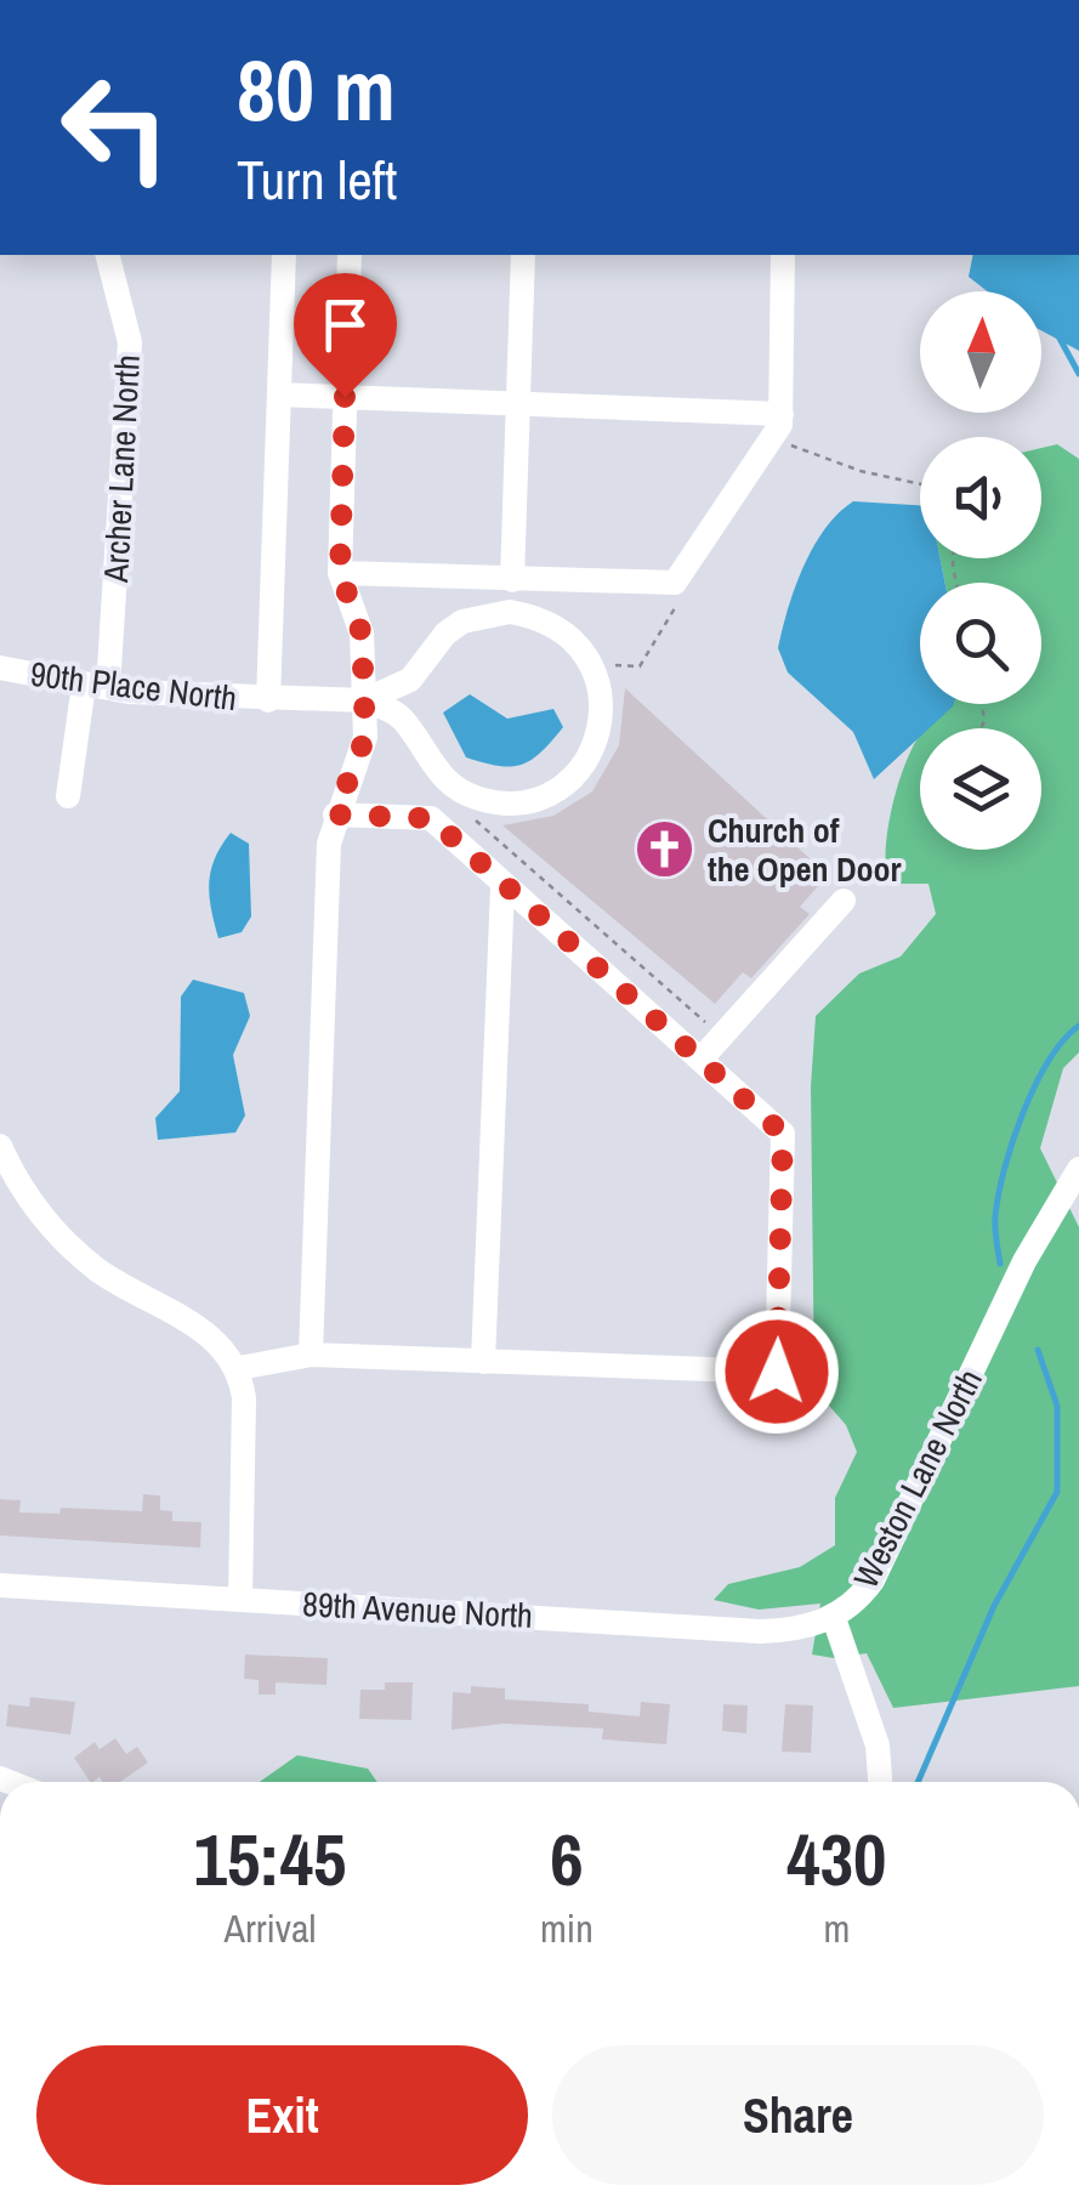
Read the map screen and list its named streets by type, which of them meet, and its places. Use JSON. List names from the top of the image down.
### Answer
{
  "streets": {
    "street": [
      "Archer Lane North",
      "90th Place North",
      "Weston Lane North",
      "89th Avenue North"
    ]
  },
  "crossings": [
    ["Archer Lane North", "90th Place North"],
    ["Weston Lane North", "89th Avenue North"]
  ],
  "places": {
    "church": ["Church of the Open Door"]
  },
  "north": "top",
  "page": {
    "turn": ["80 m", "Turn left"],
    "eta": [
      "15:45",
      "Arrival",
      "6",
      "min",
      "430",
      "m"
    ],
    "buttons": ["Exit", "Share"]
  }
}
